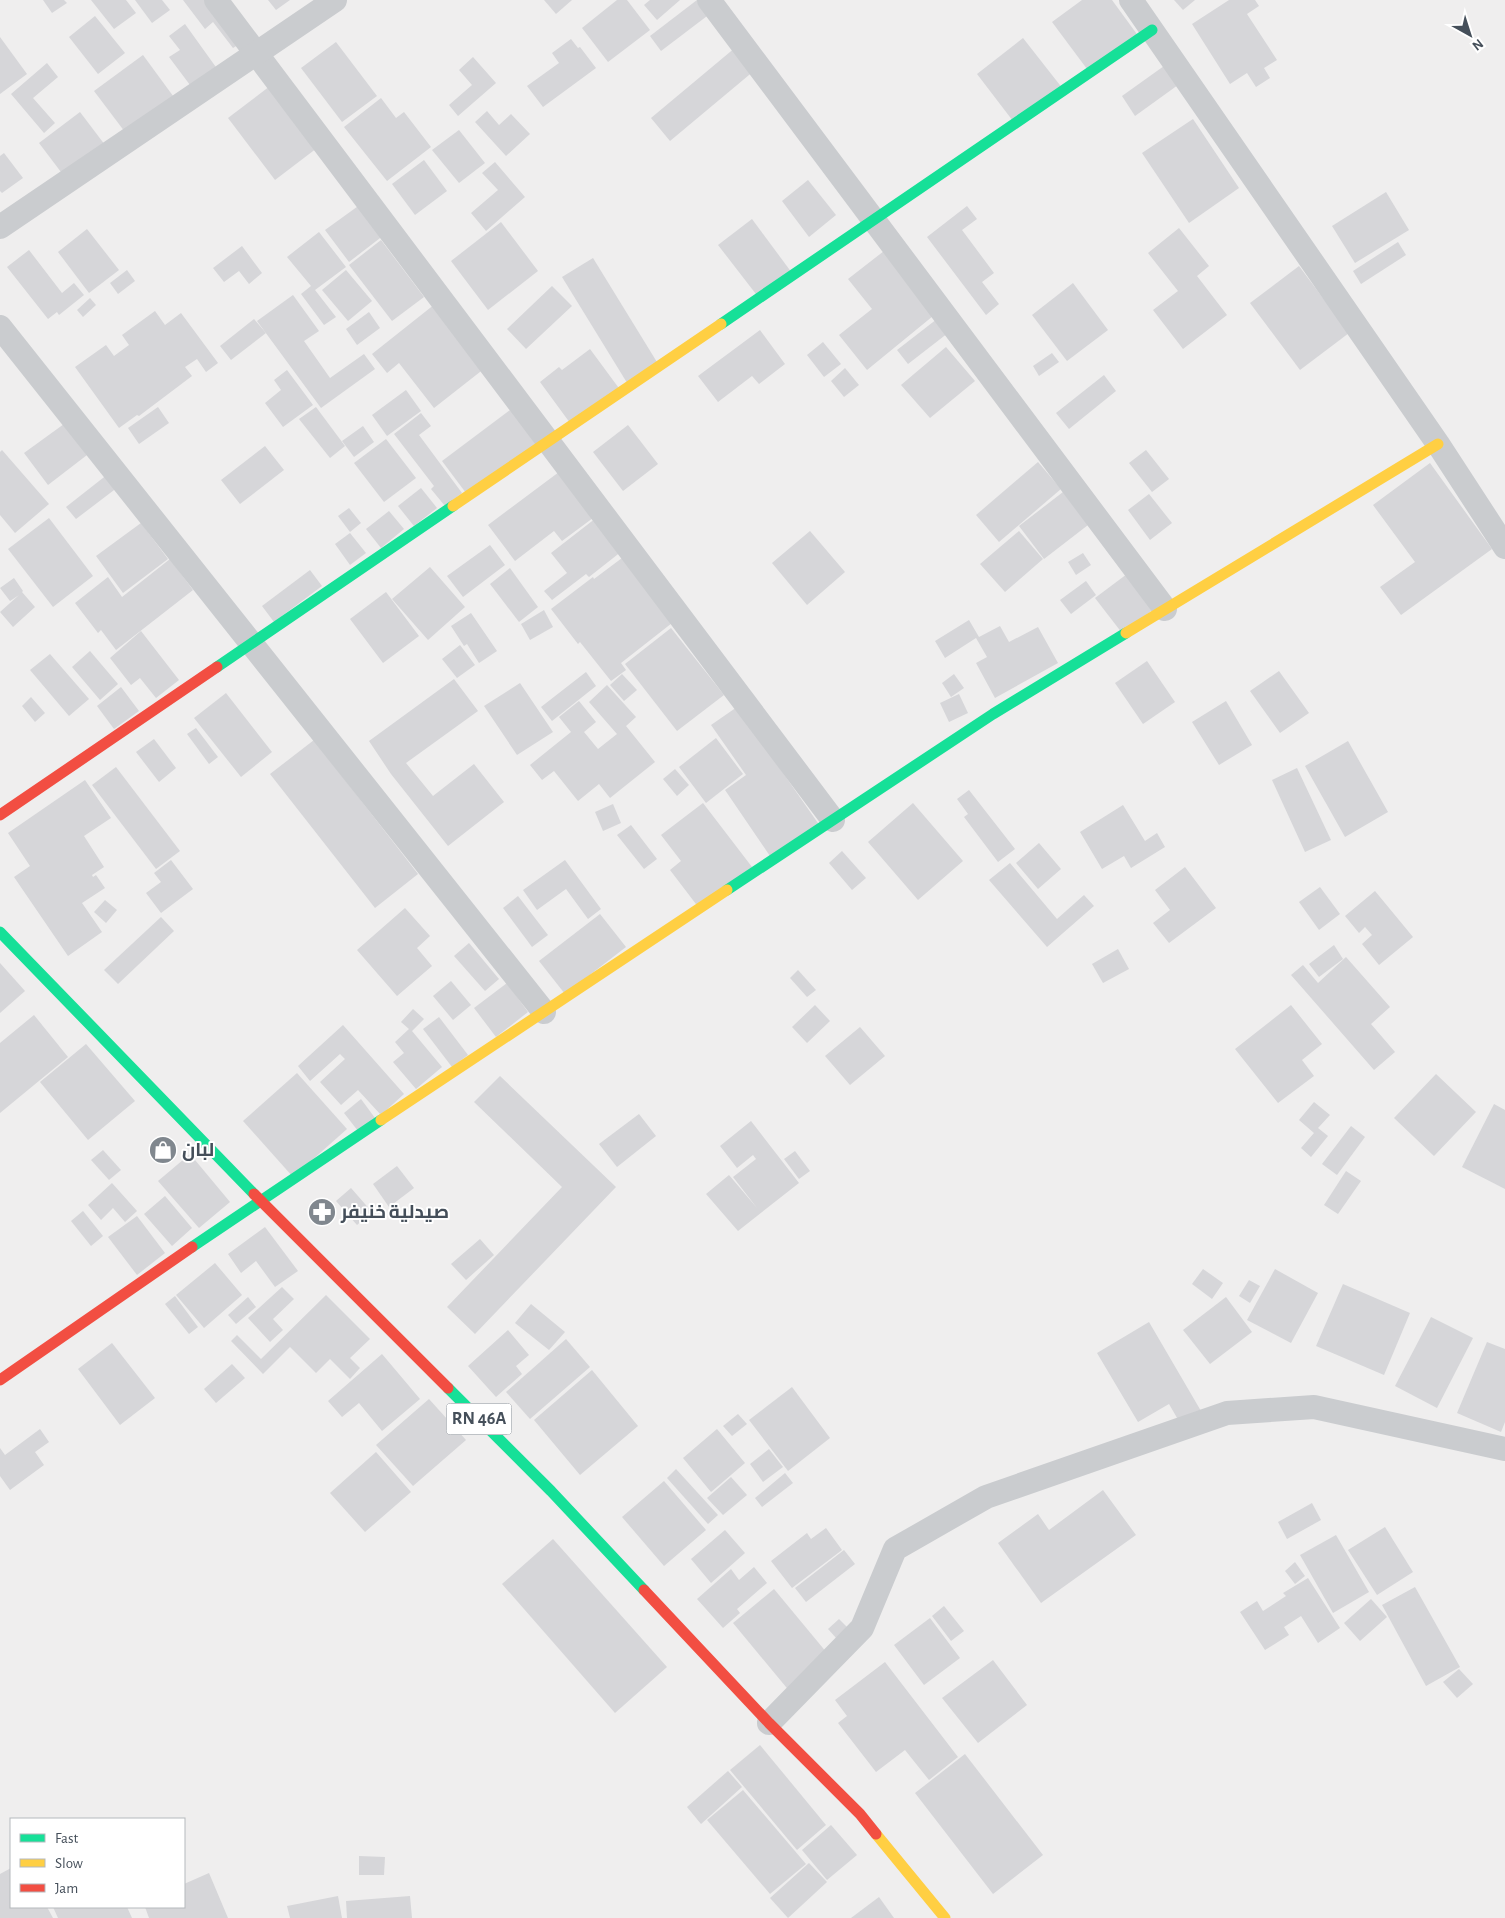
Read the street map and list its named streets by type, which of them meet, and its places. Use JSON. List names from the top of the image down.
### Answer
{
  "streets": {
    "street": ["RN 46A"]
  },
  "places": {
    "shop": ["لبان"],
    "pharmacy": ["صيدلية خنيفر"]
  },
  "legend": ["Fast", "Slow", "Jam"],
  "north": "bottom right"
}
